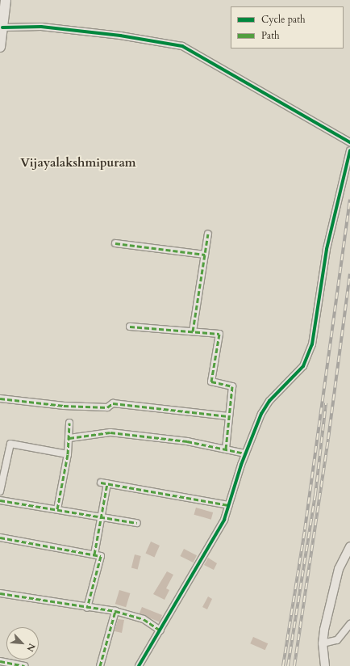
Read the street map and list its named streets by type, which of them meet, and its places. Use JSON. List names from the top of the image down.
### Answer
{
  "districts": ["Vijayalakshmipuram"],
  "legend": ["Cycle path", "Path"],
  "north": "bottom right"
}
